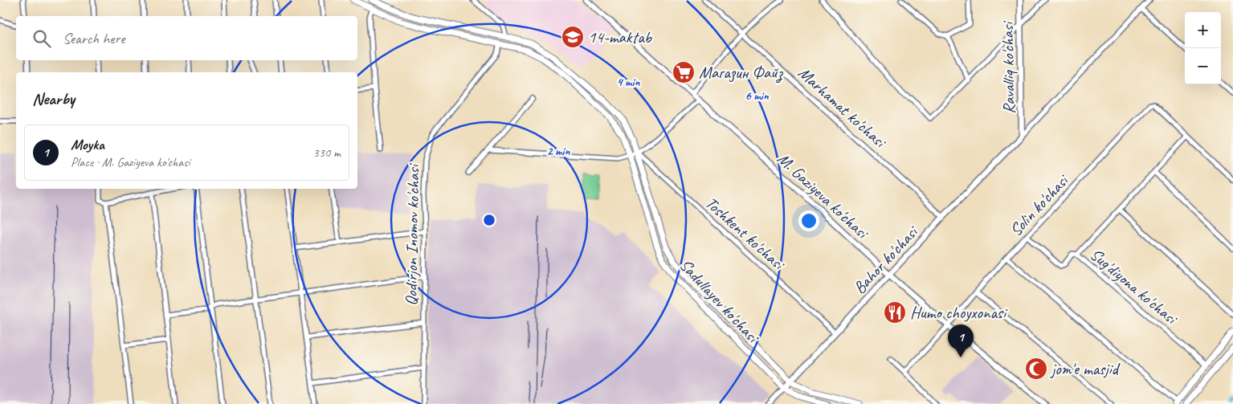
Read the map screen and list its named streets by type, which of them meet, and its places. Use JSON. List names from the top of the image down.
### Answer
{
  "streets": {
    "main road": ["Sadullayev ko'chasi"],
    "street": [
      "Ravalliq ko'chasi",
      "Marhamat ko'chasi",
      "M. Gaziyeva ko'chasi",
      "Solin ko'chasi",
      "Toshkent ko'chasi",
      "Qodirjon Inomov ko'chasi",
      "Bahor ko'chasi",
      "Sug'diyona ko'chasi"
    ]
  },
  "crossings": [
    ["Ravalliq ko'chasi", "Bahor ko'chasi"],
    ["Marhamat ko'chasi", "Bahor ko'chasi"],
    ["M. Gaziyeva ko'chasi", "Solin ko'chasi"],
    ["M. Gaziyeva ko'chasi", "Bahor ko'chasi"],
    ["Solin ko'chasi", "Sug'diyona ko'chasi"],
    ["Toshkent ko'chasi", "Bahor ko'chasi"],
    ["Qodirjon Inomov ko'chasi", "Sadullayev ko'chasi"],
    ["Bahor ko'chasi", "Sadullayev ko'chasi"]
  ],
  "places": {
    "school or university": ["14-maktab"],
    "supermarket": ["Магазин Файз"],
    "restaurant": ["Humo choyxonasi"],
    "mosque": ["jom'e masjid"]
  },
  "page": {
    "map_buttons": ["+", "−"],
    "search": "Search here",
    "heading": "Nearby",
    "list": [
      {
        "mark": "1",
        "name": "Moyka",
        "note": "Place · M. Gaziyeva ko'chasi",
        "value": "330 m"
      }
    ],
    "pins": "1"
  },
  "rings": ["4 min", "6 min", "2 min"]
}
